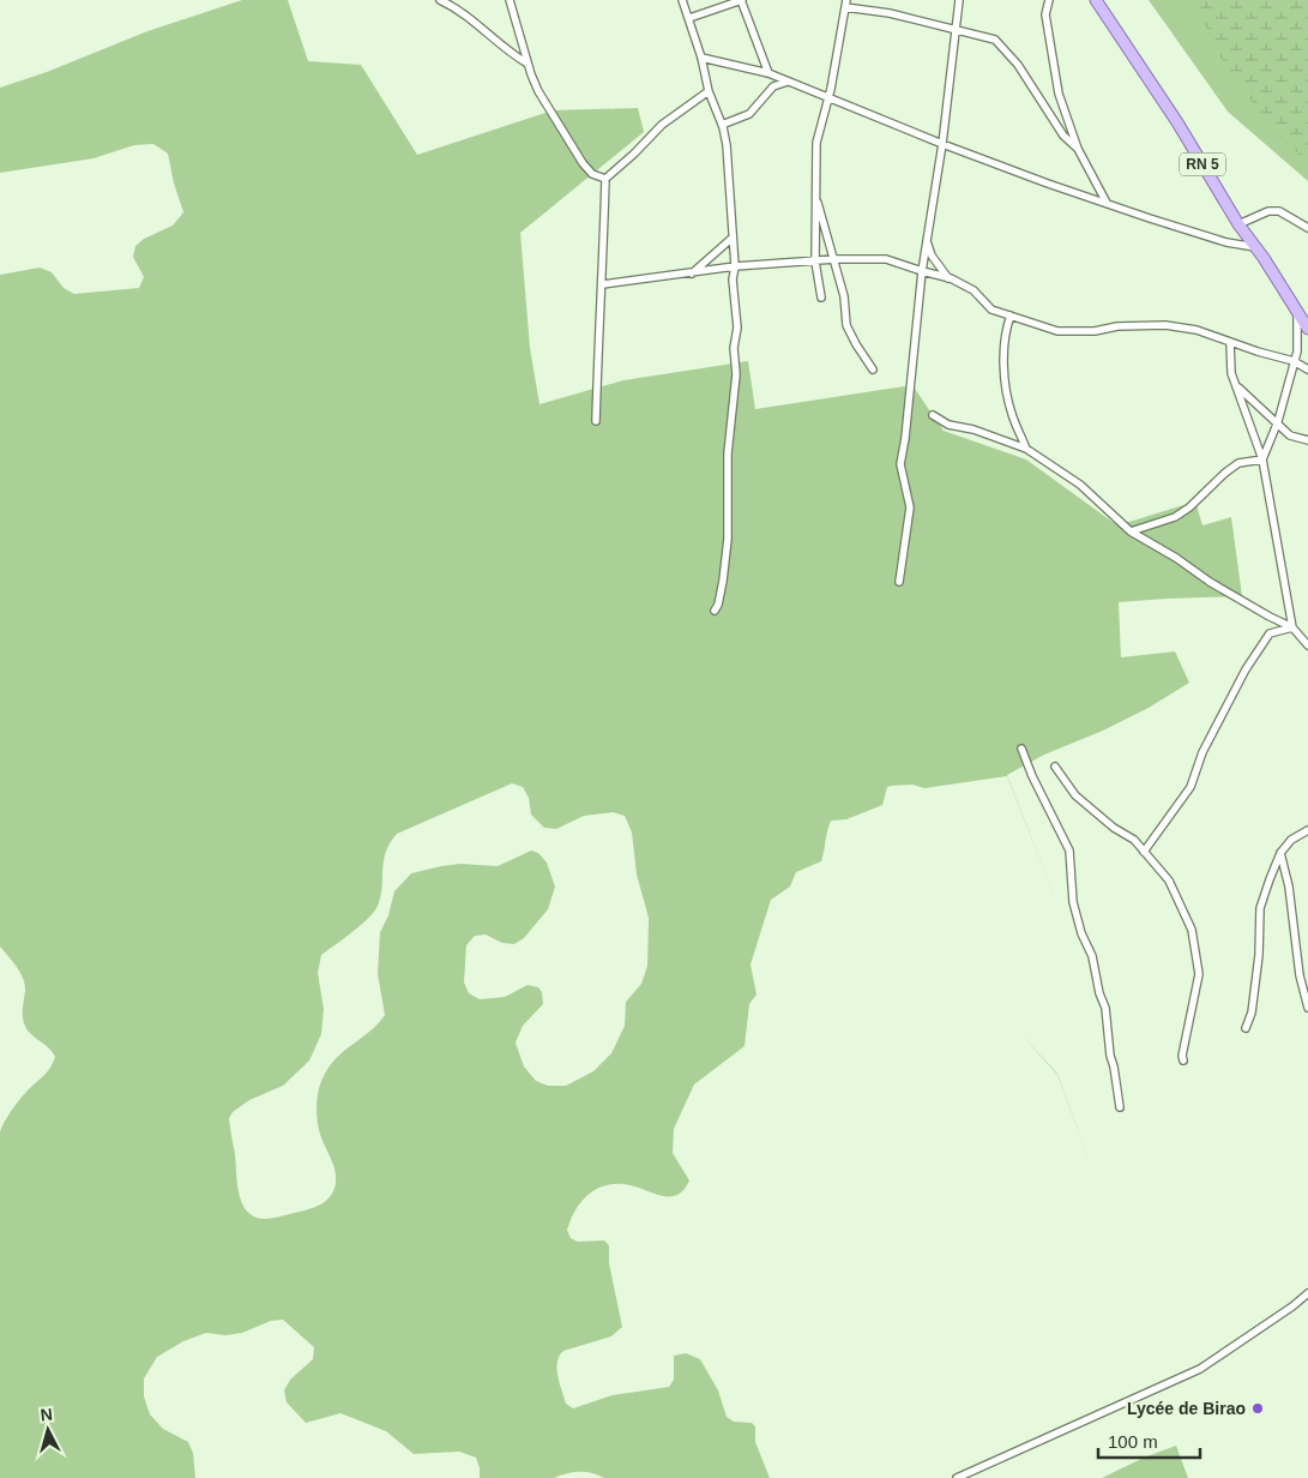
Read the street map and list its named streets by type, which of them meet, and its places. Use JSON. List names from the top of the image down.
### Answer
{
  "streets": {
    "main road": ["RN 5"]
  },
  "places": ["Lycée de Birao"],
  "scale_bar": "100 m",
  "north": "top"
}
